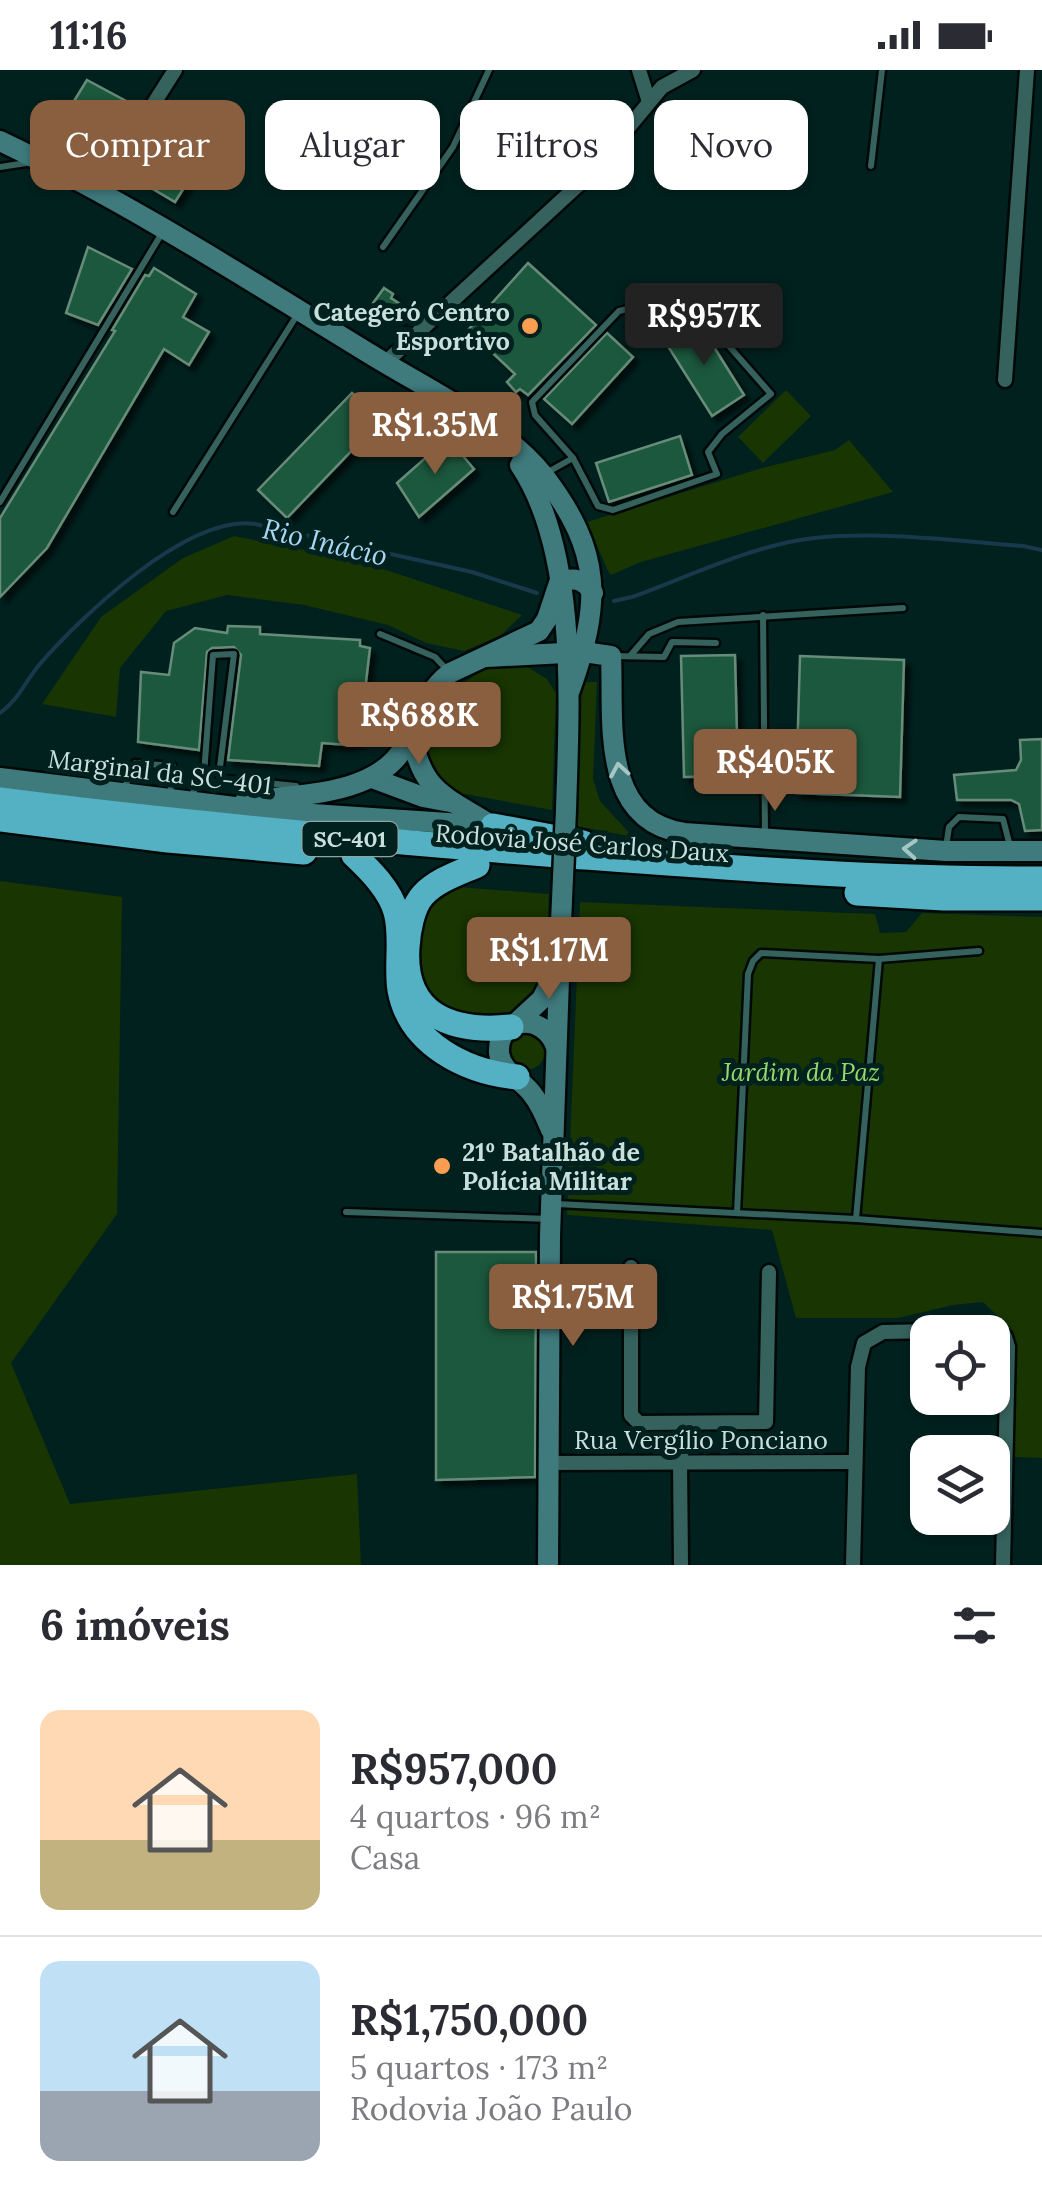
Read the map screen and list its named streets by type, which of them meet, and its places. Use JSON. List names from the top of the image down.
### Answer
{
  "streets": {
    "highway": ["SC-401", "Rodovia José Carlos Daux"],
    "main road": ["Marginal da SC-401"],
    "street": ["Rua Vergílio Ponciano"]
  },
  "water": ["Rio Inácio"],
  "parks": ["Jardim da Paz"],
  "places": ["Categeró Centro Esportivo", "21º Batalhão de Polícia Militar"],
  "page": {
    "status": "11:16",
    "chip": [
      "Comprar",
      "Alugar",
      "Filtros",
      "Novo"
    ],
    "price": [
      "R$957K",
      "R$1.35M",
      "R$688K",
      "R$405K",
      "R$1.17M",
      "R$1.75M"
    ],
    "heading": "6 imóveis",
    "list": [
      {
        "name": "R$957,000",
        "note": "4 quartos · 96 m² · Casa"
      },
      {
        "name": "R$1,750,000",
        "note": "5 quartos · 173 m² · Rodovia João Paulo"
      }
    ]
  }
}
